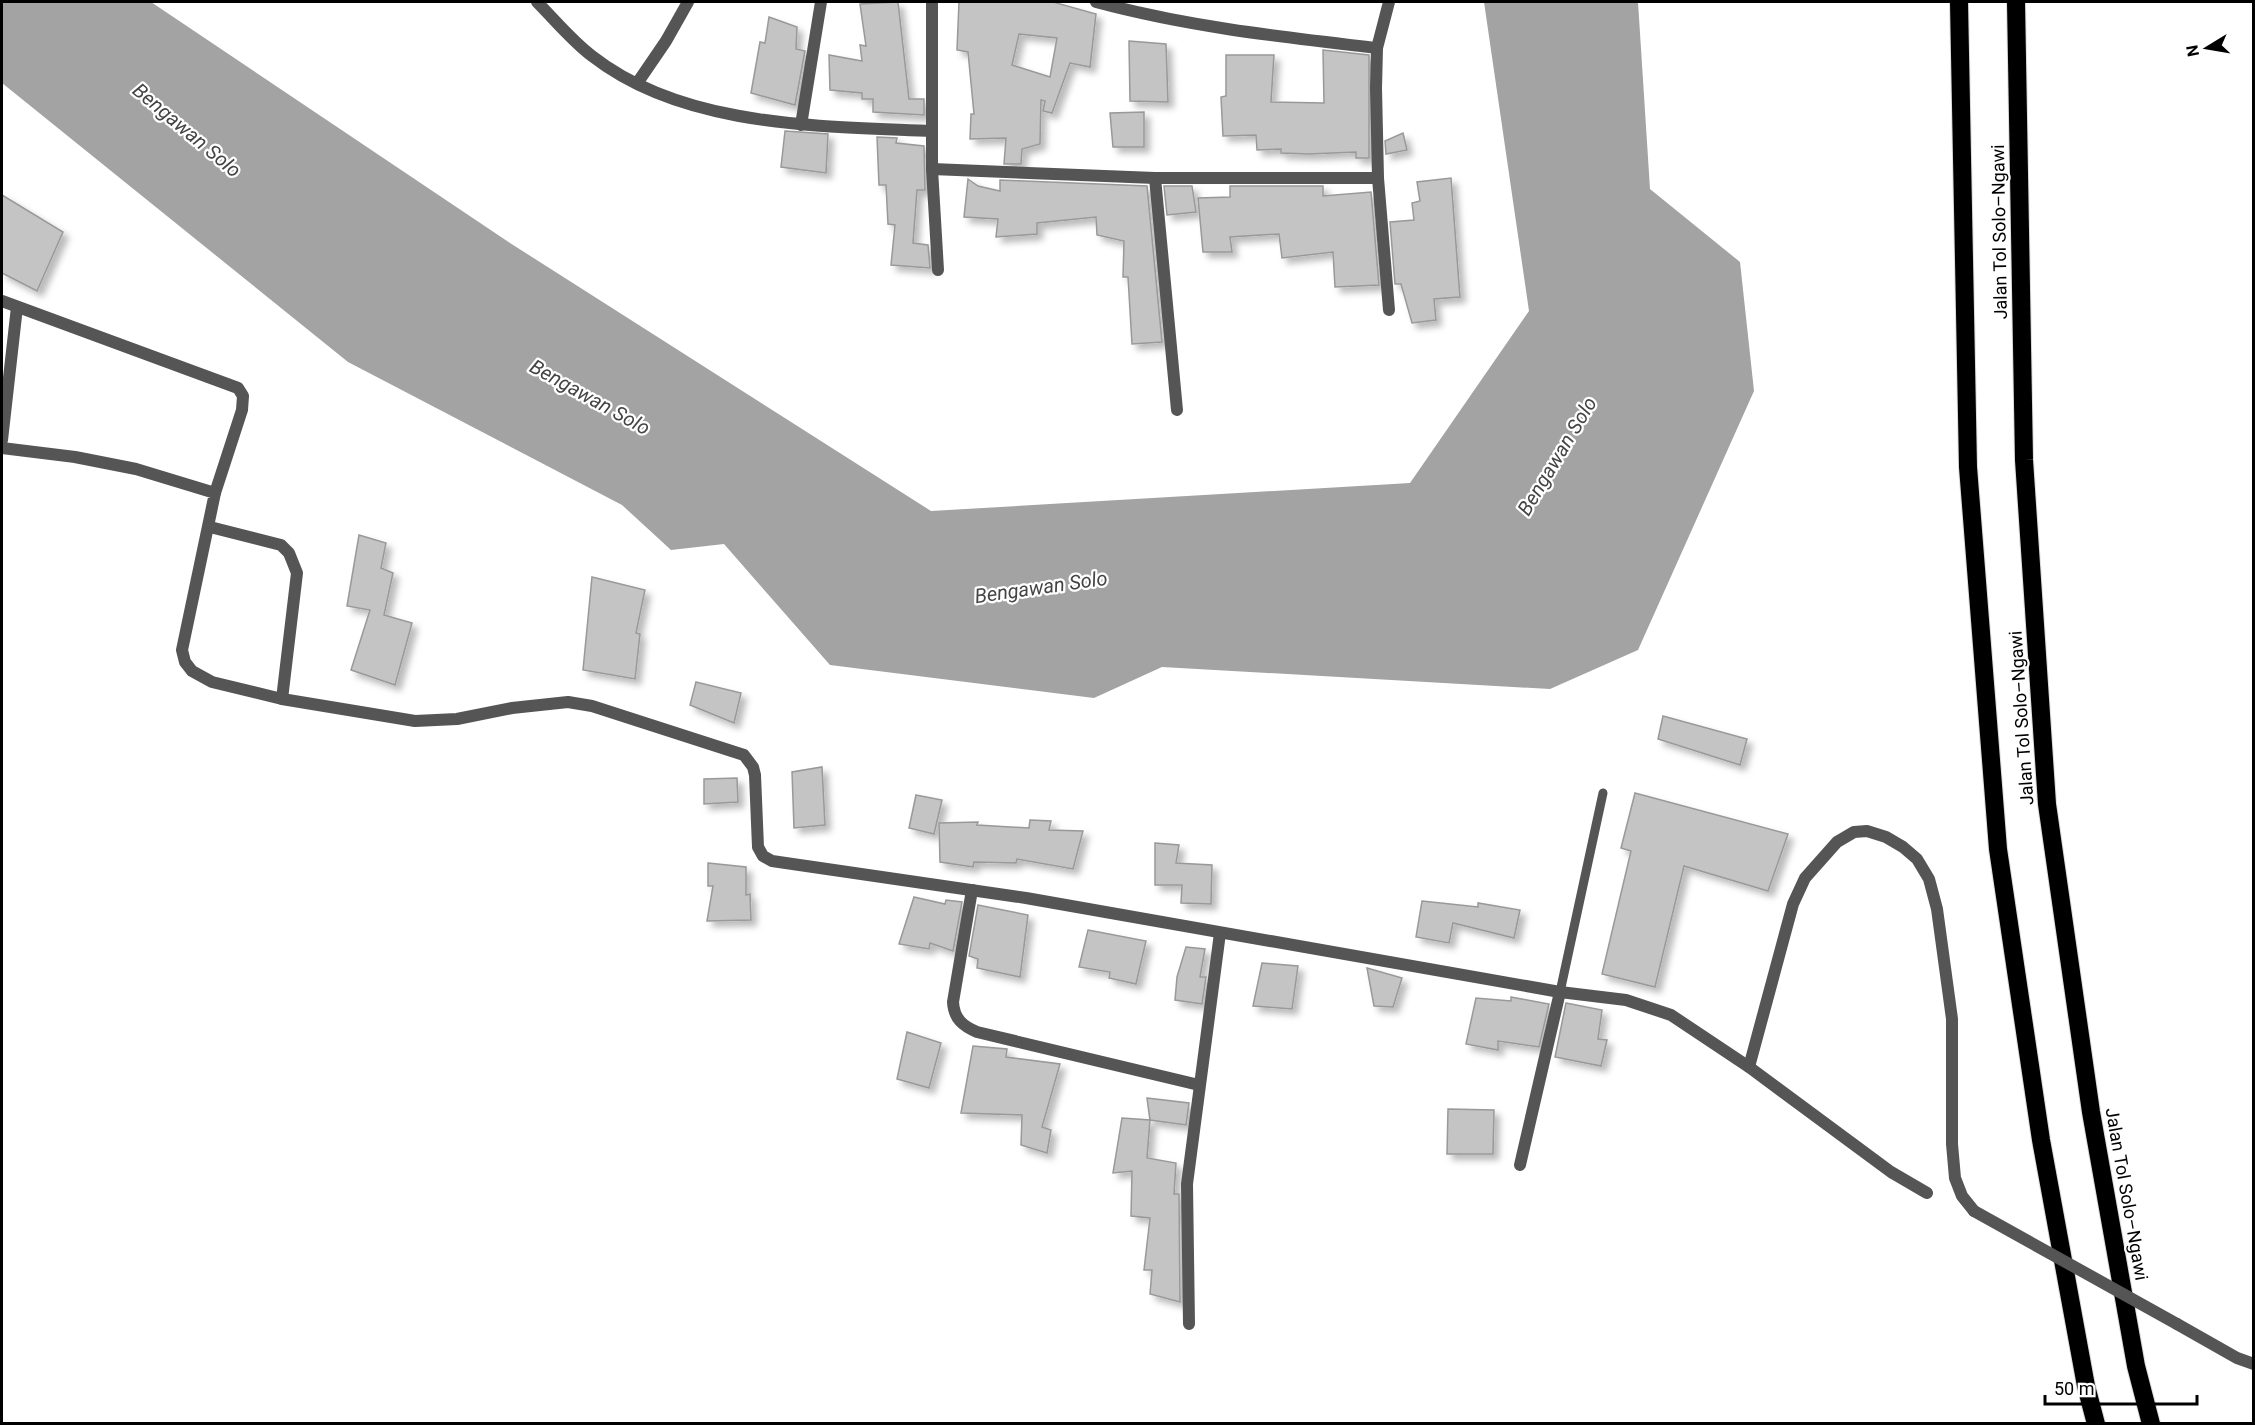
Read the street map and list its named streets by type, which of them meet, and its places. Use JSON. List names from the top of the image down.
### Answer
{
  "streets": {
    "highway": ["Jalan Tol Solo–Ngawi"]
  },
  "water": ["Bengawan Solo"],
  "scale_bar": "50 m",
  "north": "left"
}
